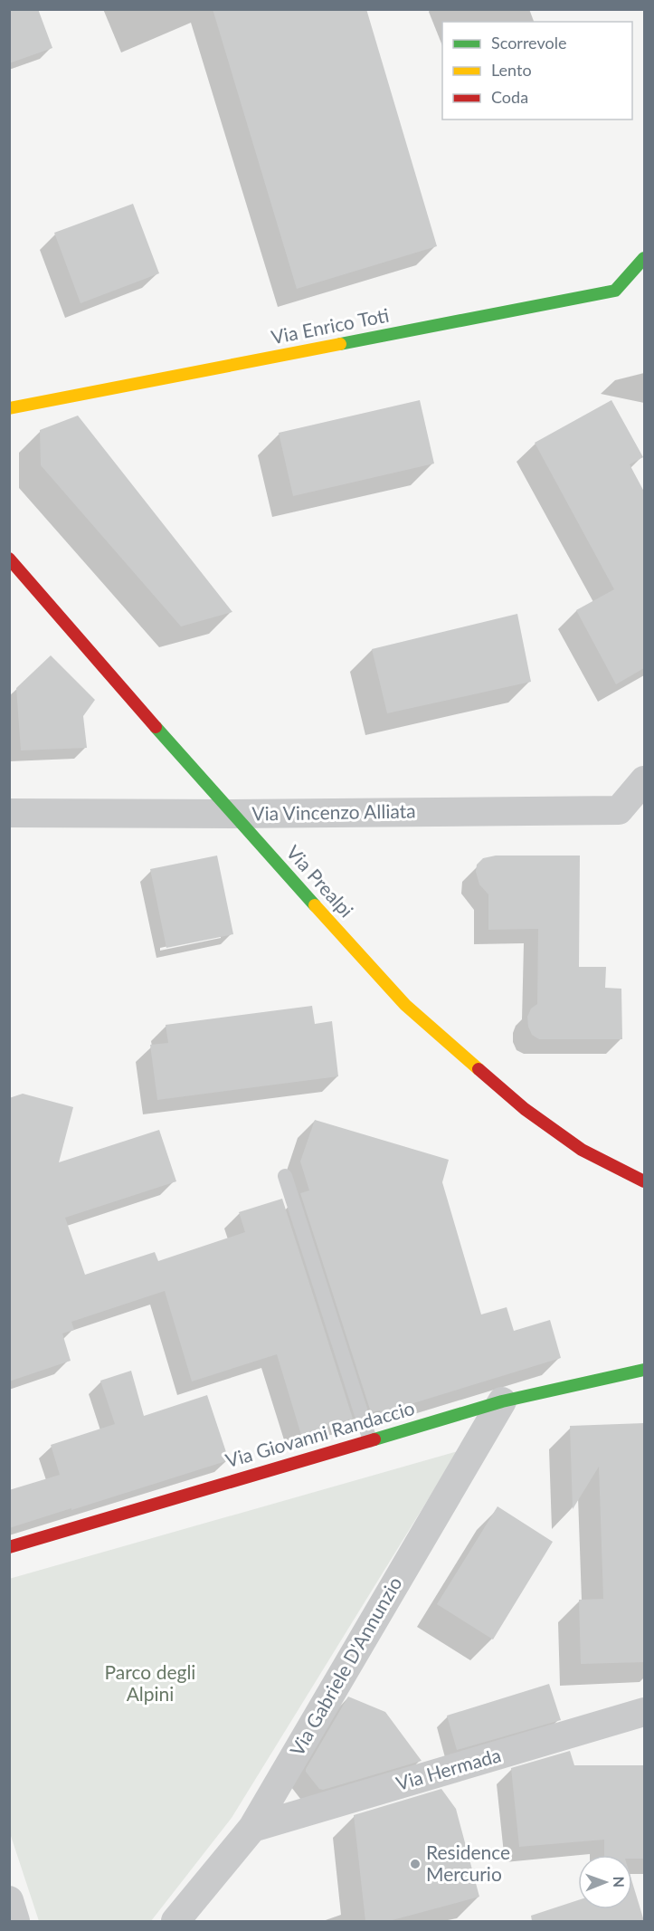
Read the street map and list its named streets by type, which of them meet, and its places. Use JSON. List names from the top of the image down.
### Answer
{
  "streets": {
    "street": [
      "Via Enrico Toti",
      "Via Vincenzo Alliata",
      "Via Prealpi",
      "Via Giovanni Randaccio",
      "Via Gabriele D'Annunzio",
      "Via Hermada"
    ]
  },
  "crossings": [
    ["Via Vincenzo Alliata", "Via Prealpi"],
    ["Via Giovanni Randaccio", "Via Gabriele D'Annunzio"],
    ["Via Gabriele D'Annunzio", "Via Hermada"]
  ],
  "parks": ["Parco degli Alpini"],
  "places": ["Residence Mercurio"],
  "legend": ["Scorrevole", "Lento", "Coda"],
  "north": "right"
}
